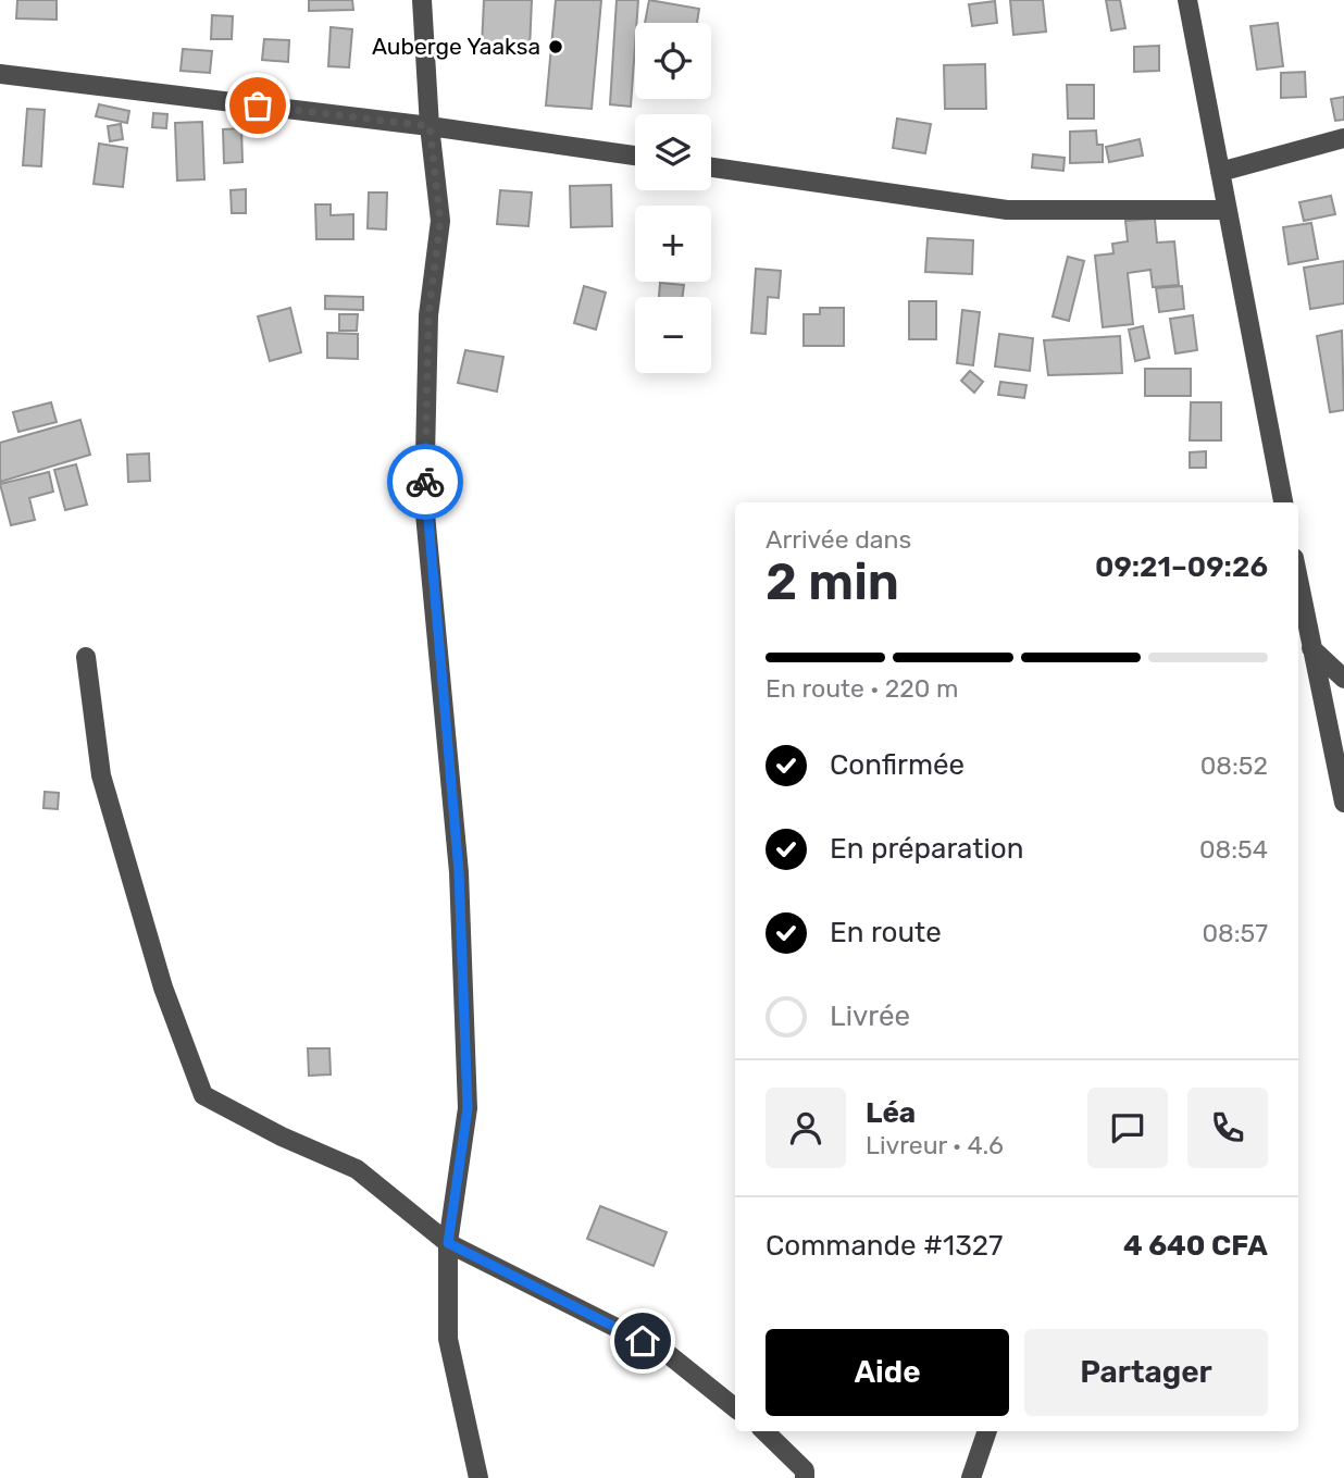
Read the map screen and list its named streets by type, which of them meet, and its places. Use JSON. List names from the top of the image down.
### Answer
{
  "places": ["Auberge Yaaksa"],
  "page": {
    "map_buttons": ["+", "−"],
    "heading": ["2 min", "Arrivée dans", "09:21–09:26"],
    "panel": [
      "Léa",
      "Livreur · 4.6",
      "Commande #1327",
      "4 640 CFA"
    ],
    "bar": "En route · 220 m",
    "list": [
      ["Confirmée", "08:52"],
      ["En préparation", "08:54"],
      ["En route", "08:57"],
      "Livrée"
    ],
    "buttons": ["Aide", "Partager"]
  }
}
